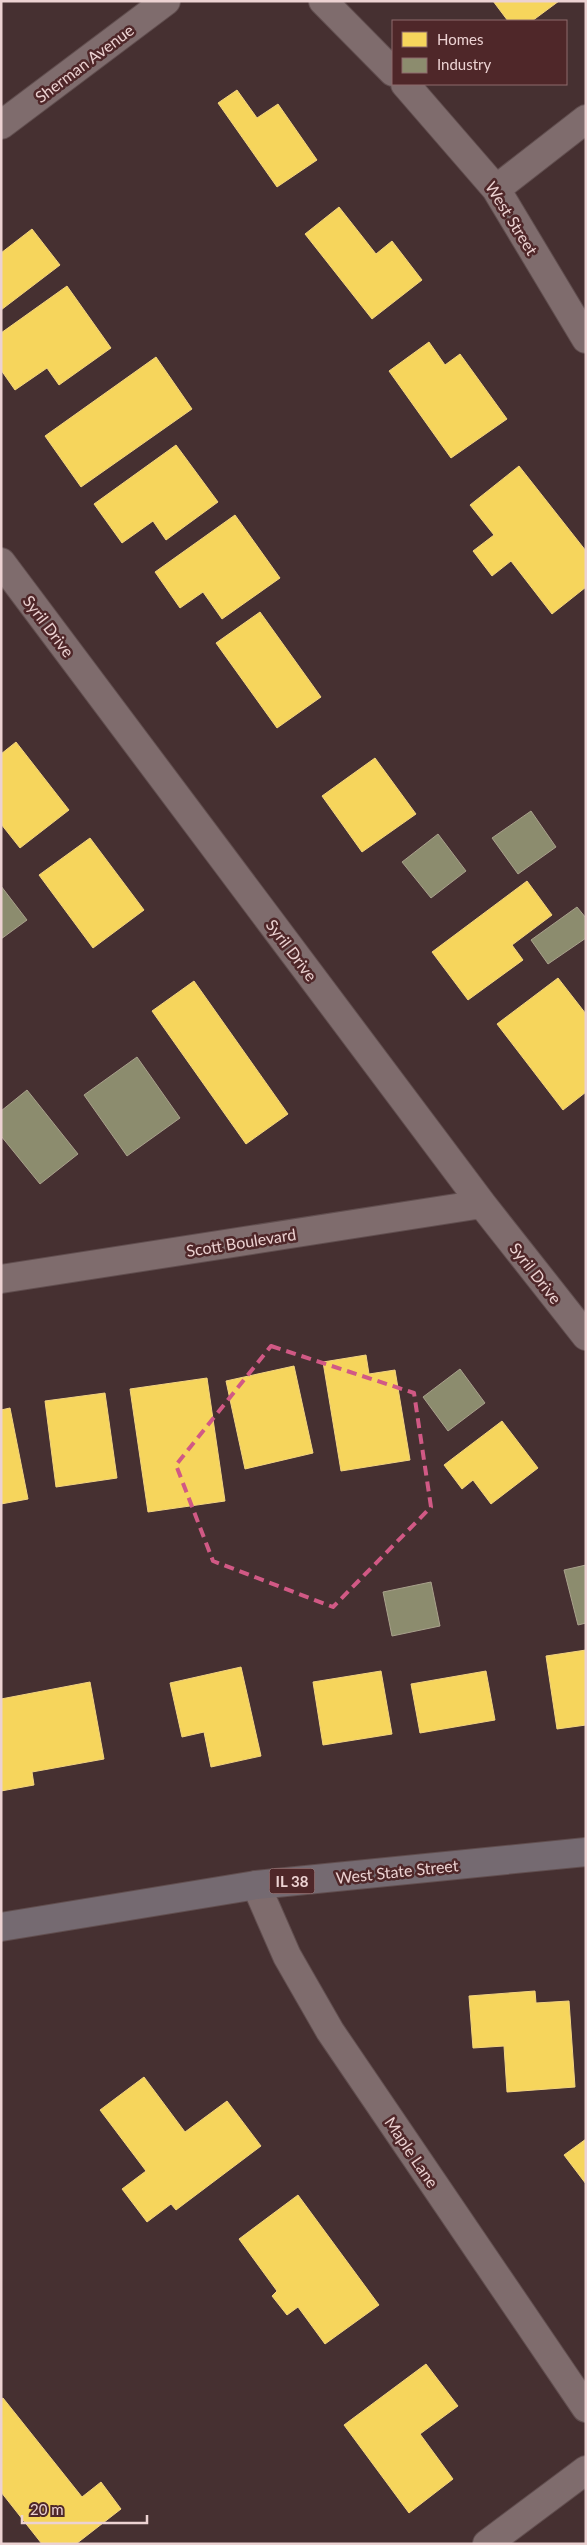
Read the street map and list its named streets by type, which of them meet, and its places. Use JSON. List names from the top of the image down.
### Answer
{
  "streets": {
    "main road": ["West State Street", "IL 38"],
    "street": [
      "Sherman Avenue",
      "West Street",
      "Syril Drive",
      "Scott Boulevard",
      "Maple Lane"
    ]
  },
  "crossings": [
    ["Syril Drive", "Scott Boulevard"],
    ["West State Street", "Maple Lane"]
  ],
  "legend": ["Homes", "Industry"],
  "scale_bar": "20 m"
}
